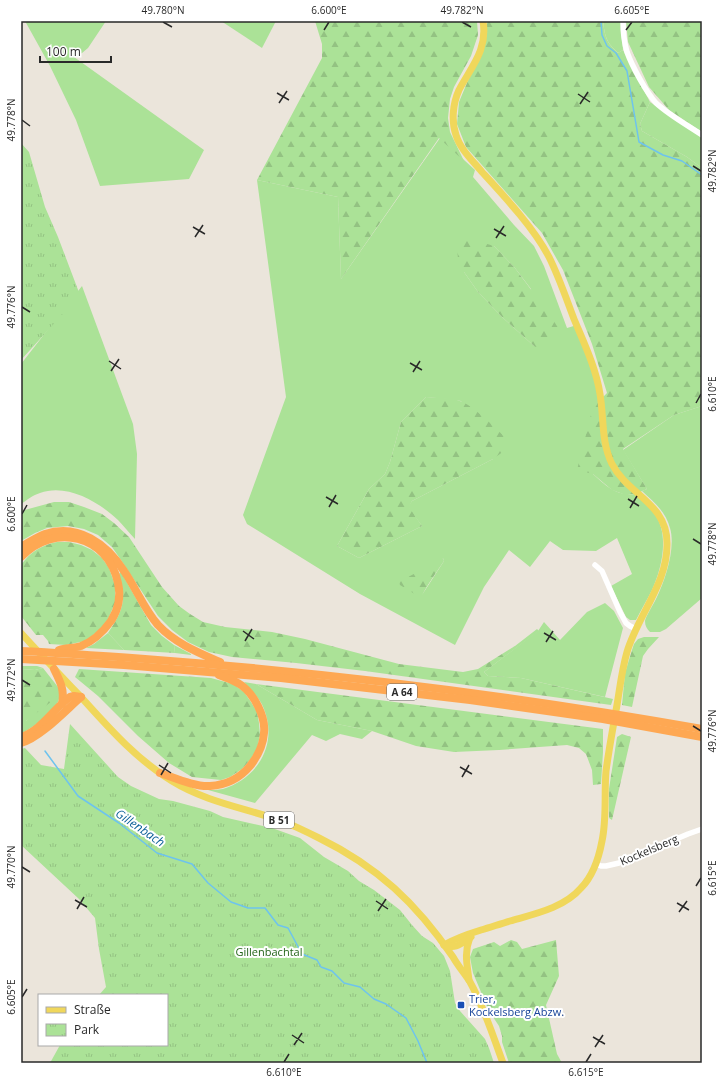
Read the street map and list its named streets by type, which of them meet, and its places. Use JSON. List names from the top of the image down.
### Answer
{
  "streets": {
    "highway": ["A 64"],
    "main road": ["B 51"],
    "street": ["Kockelsberg"]
  },
  "crossings": [
    ["A 64", "B 51"]
  ],
  "water": ["Gillenbach"],
  "parks": ["Gillenbachtal"],
  "places": {
    "transit": ["Trier, Kockelsberg Abzw."]
  },
  "legend": ["Straße", "Park"],
  "scale_bar": "100 m",
  "coordinates": [
    "49.780°N",
    "6.600°E",
    "49.782°N",
    "6.605°E",
    "49.778°N",
    "49.776°N",
    "6.610°E",
    "49.772°N",
    "49.770°N",
    "6.615°E"
  ]
}
